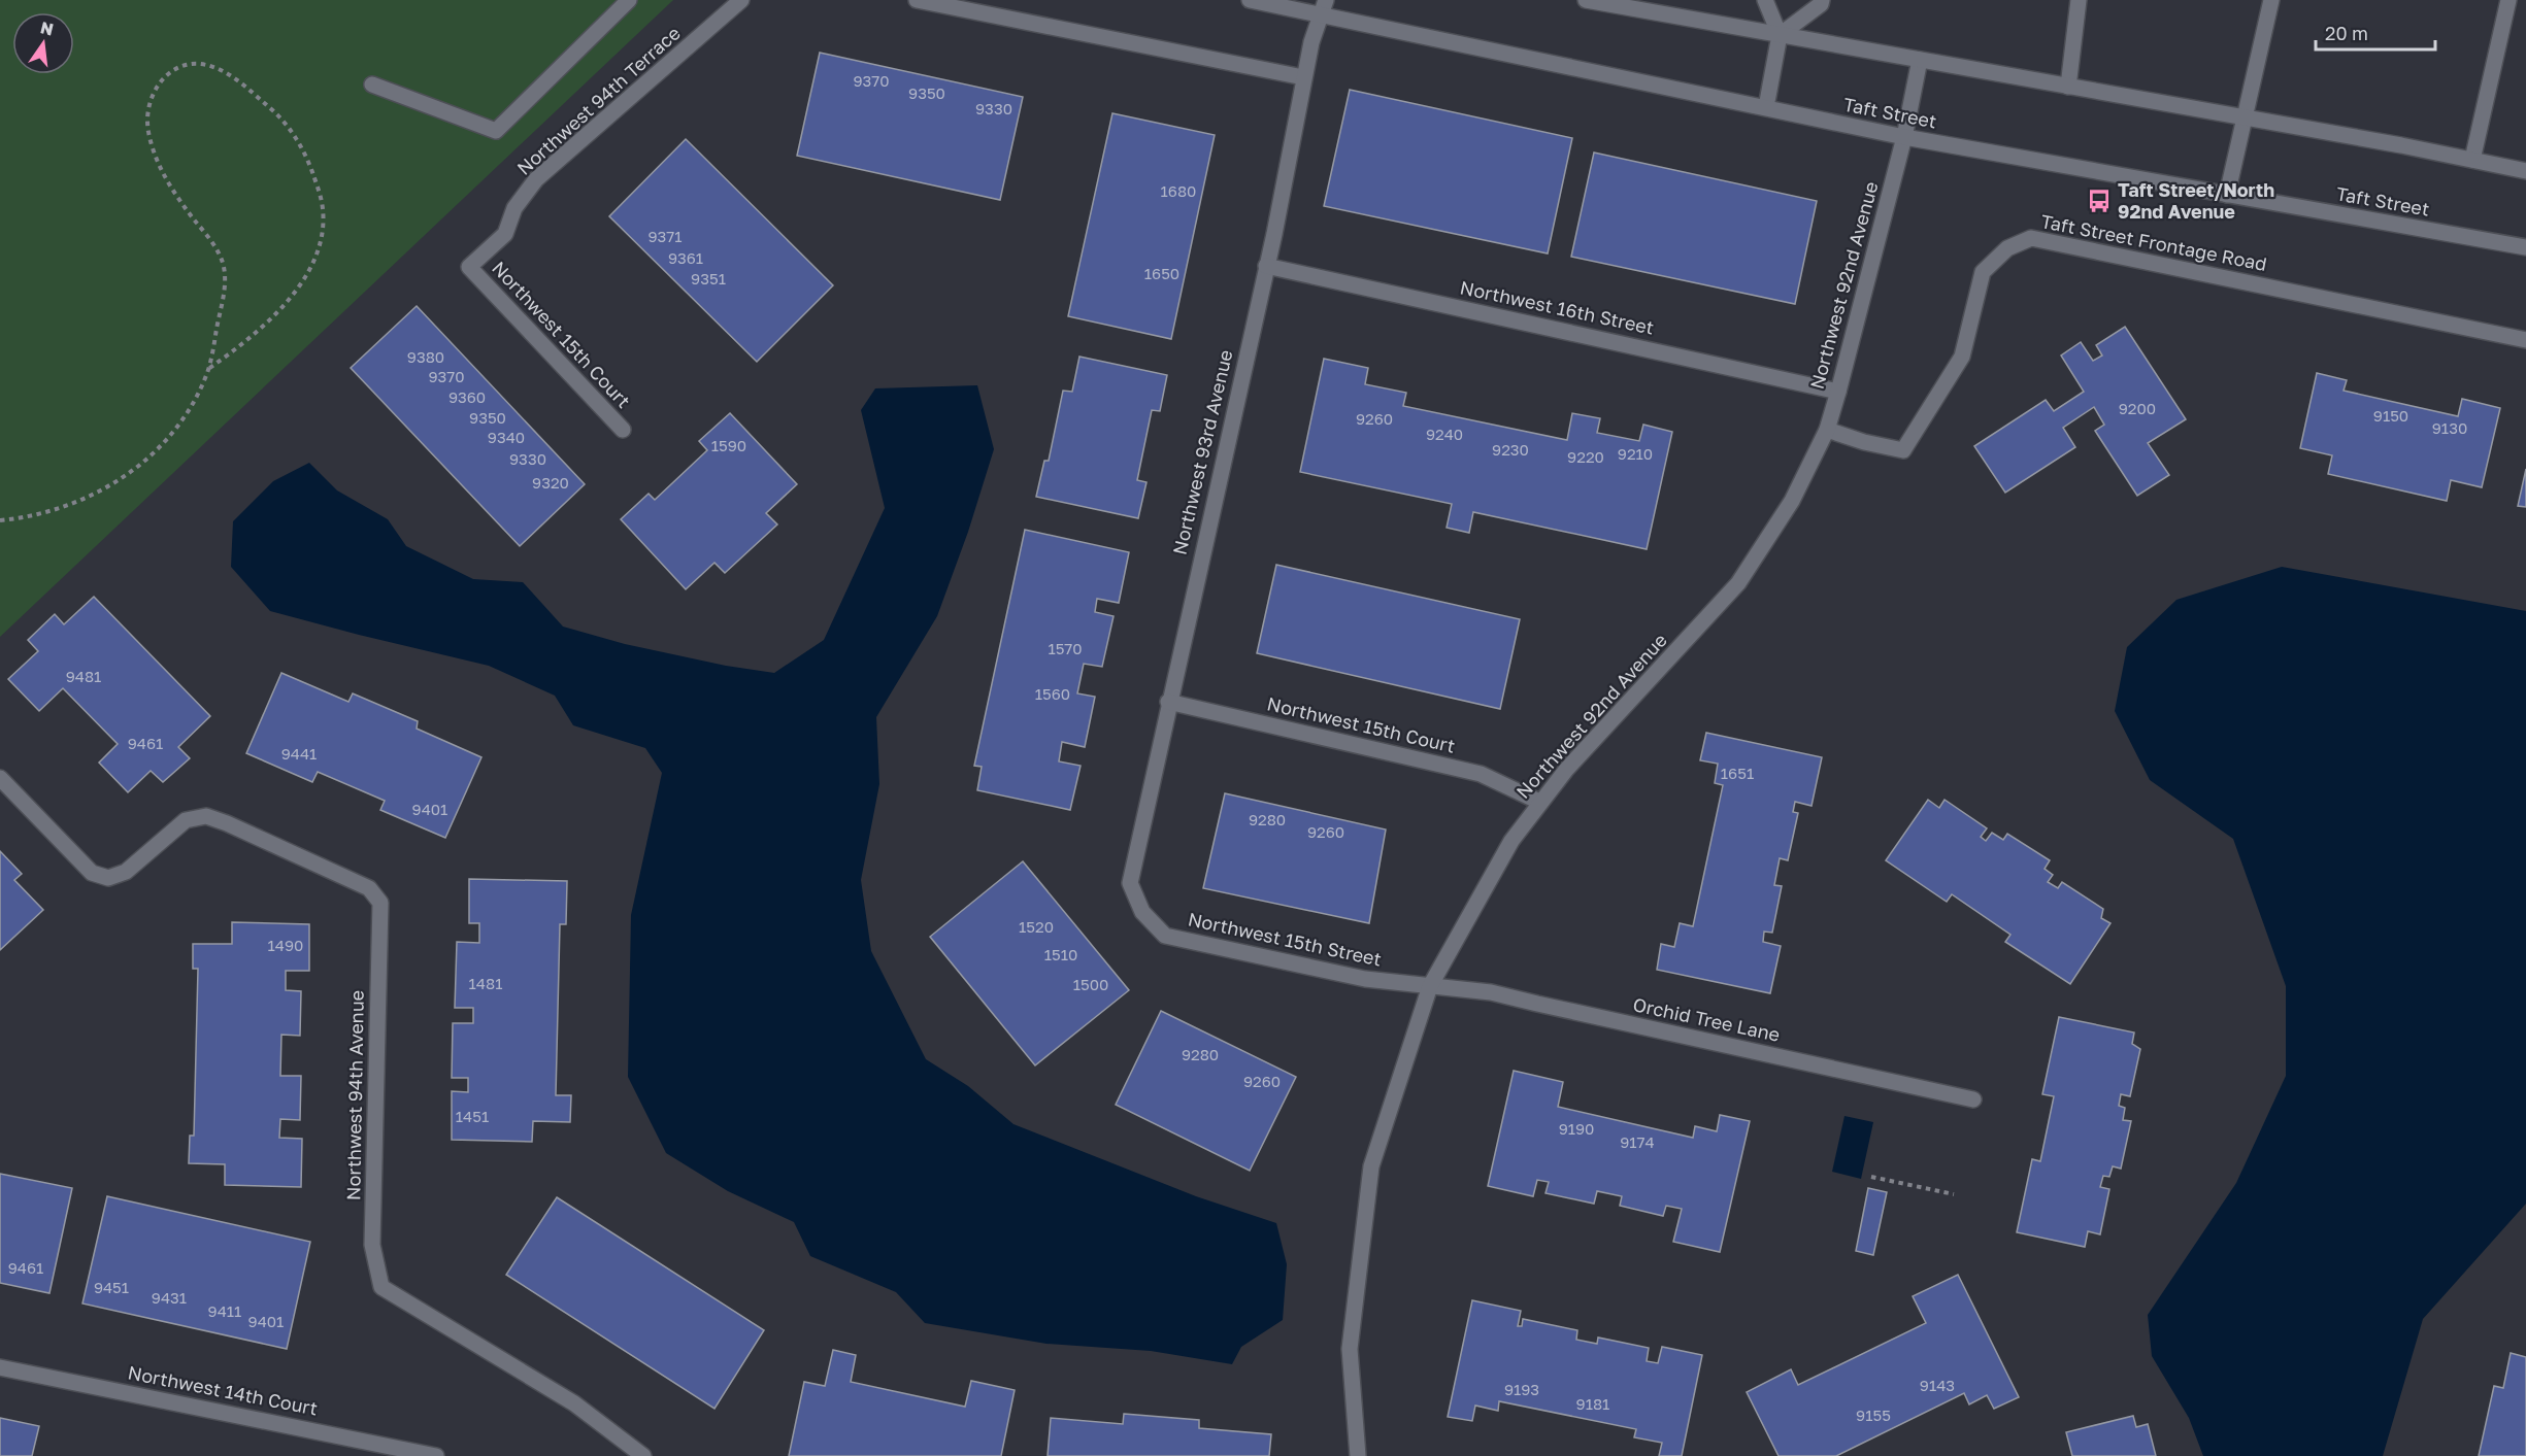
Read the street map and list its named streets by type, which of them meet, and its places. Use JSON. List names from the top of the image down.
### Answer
{
  "streets": {
    "street": [
      "Northwest 94th Terrace",
      "Taft Street",
      "Taft Street Frontage Road",
      "Northwest 92nd Avenue",
      "Northwest 16th Street",
      "Northwest 15th Court",
      "Northwest 93rd Avenue",
      "Northwest 15th Street",
      "Orchid Tree Lane",
      "Northwest 94th Avenue",
      "Northwest 14th Court"
    ]
  },
  "crossings": [
    ["Northwest 94th Terrace", "Northwest 15th Court"],
    ["Taft Street", "Northwest 92nd Avenue"],
    ["Taft Street", "Northwest 93rd Avenue"],
    ["Taft Street Frontage Road", "Northwest 92nd Avenue"],
    ["Northwest 92nd Avenue", "Northwest 16th Street"],
    ["Northwest 92nd Avenue", "Northwest 15th Court"],
    ["Northwest 92nd Avenue", "Northwest 15th Street"],
    ["Northwest 92nd Avenue", "Orchid Tree Lane"],
    ["Northwest 16th Street", "Northwest 93rd Avenue"],
    ["Northwest 15th Court", "Northwest 93rd Avenue"],
    ["Northwest 93rd Avenue", "Northwest 15th Street"],
    ["Northwest 15th Street", "Orchid Tree Lane"]
  ],
  "places": {
    "bus stop": ["Taft Street/North 92nd Avenue"]
  },
  "house_numbers": [
    "9370",
    "9350",
    "9330",
    "1680",
    "9371",
    "9361",
    "1650",
    "9351",
    "9380",
    "9370",
    "9360",
    "9200",
    "9150",
    "9350",
    "9260",
    "9130",
    "9240",
    "9340",
    "1590",
    "9230",
    "9210",
    "9220",
    "9330",
    "9320",
    "1570",
    "9481",
    "1560",
    "9461",
    "9441",
    "1651",
    "9401",
    "9280",
    "9260",
    "1520",
    "1490",
    "1510",
    "1481",
    "1500",
    "9280",
    "9260",
    "1451",
    "9190",
    "9174",
    "9461",
    "9451",
    "9431",
    "9411",
    "9401",
    "9143",
    "9193",
    "9181",
    "9155"
  ],
  "scale_bar": "20 m",
  "north": "top"
}
